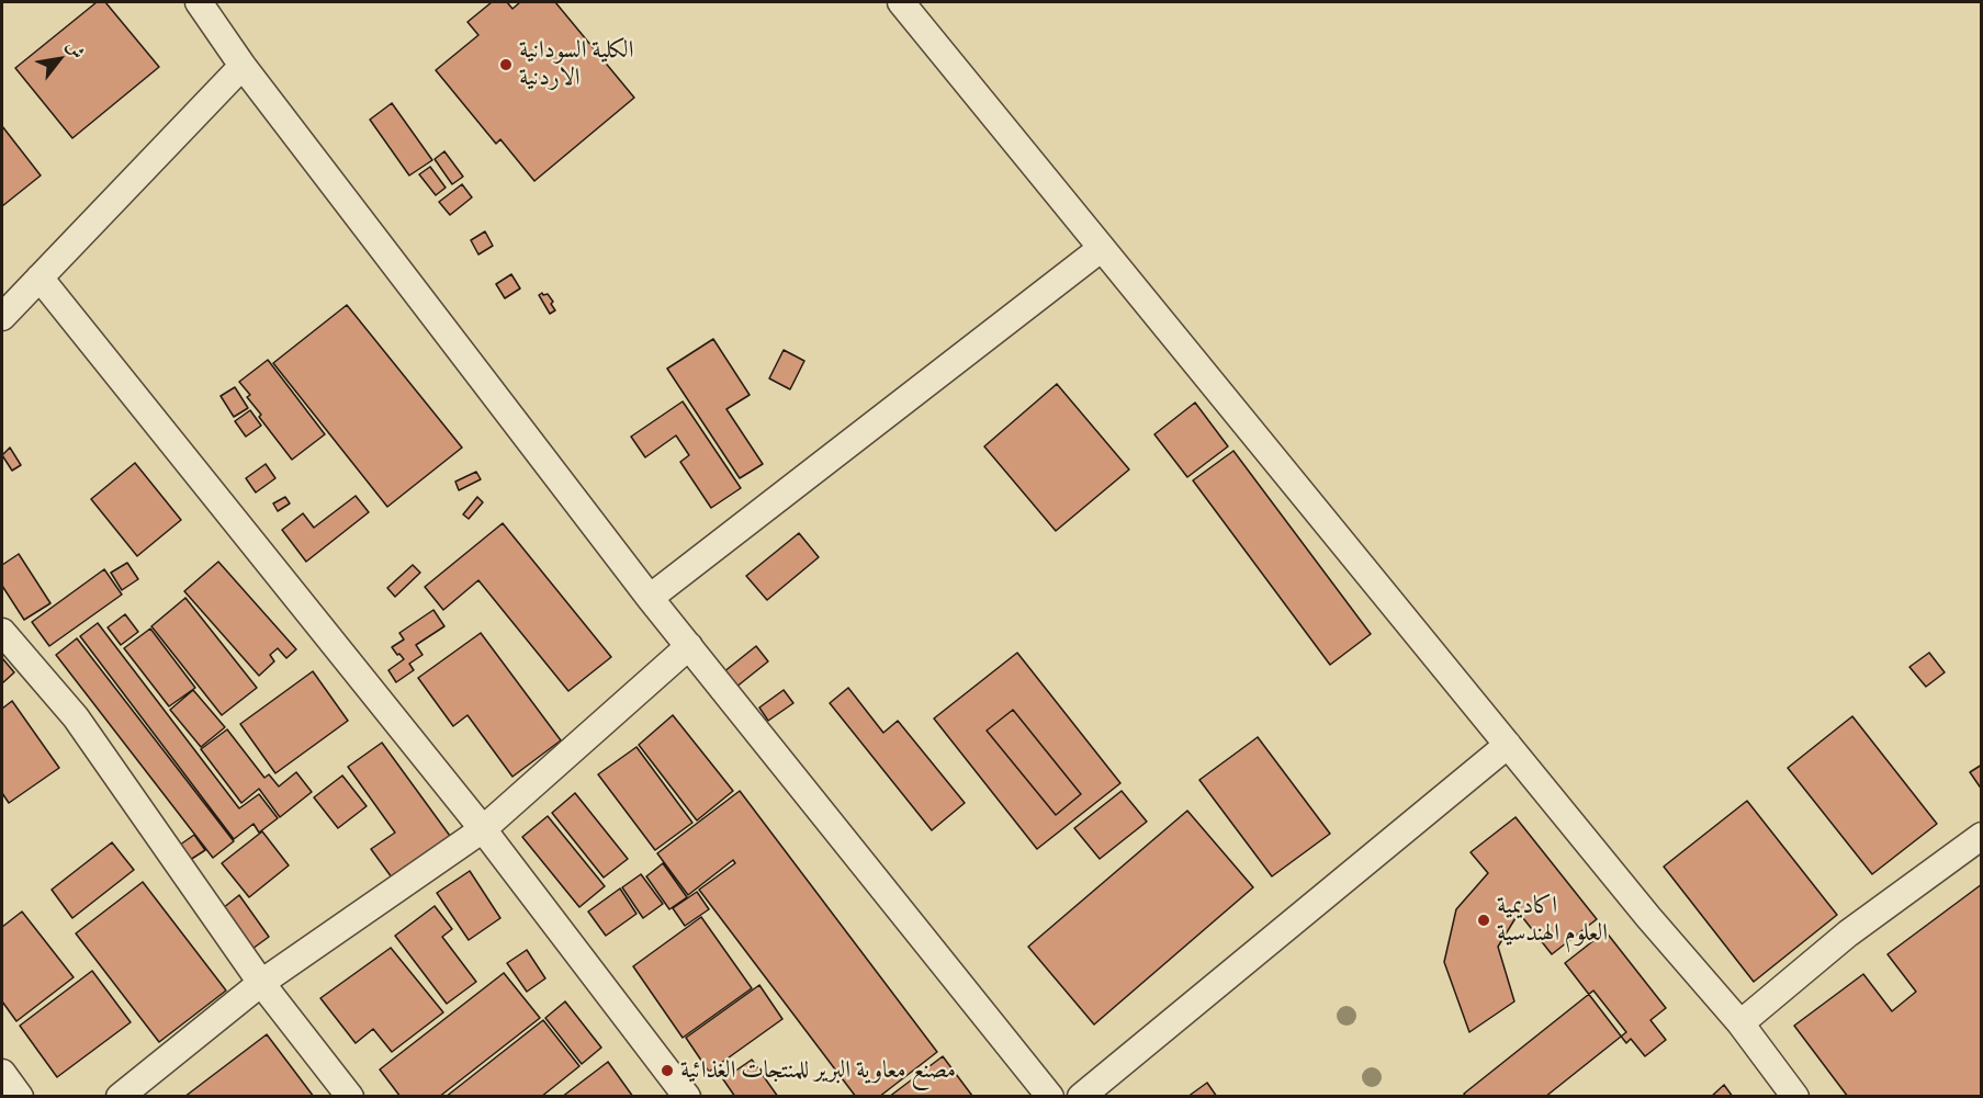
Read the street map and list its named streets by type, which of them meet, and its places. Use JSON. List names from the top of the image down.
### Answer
{
  "places": ["الكلية السودانية الاردنية", "اكاديمية العلوم الهندسية", "مصنع معاوية البرير للمنتجات الغذائية"],
  "north": "top right"
}
